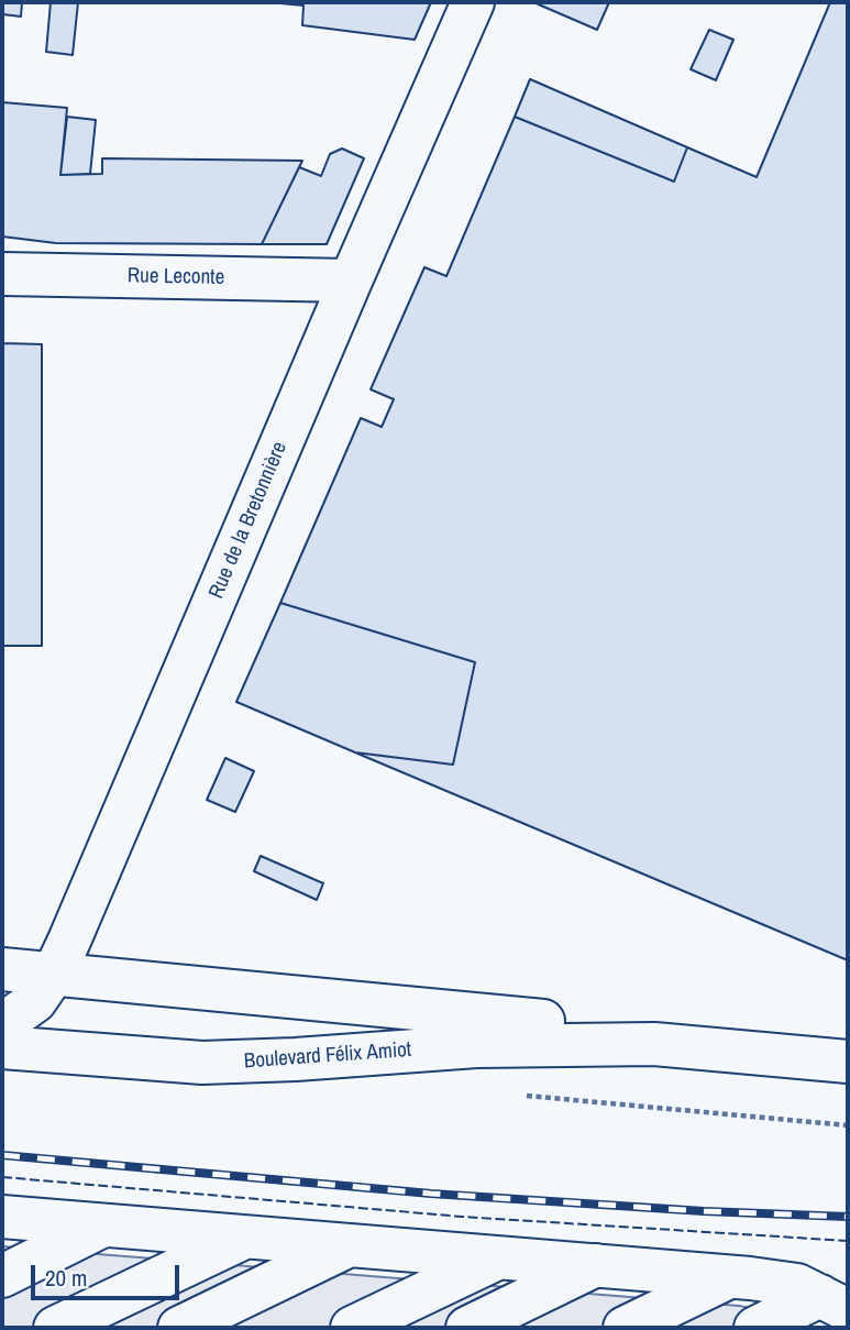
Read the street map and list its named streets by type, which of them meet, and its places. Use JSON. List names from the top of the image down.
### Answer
{
  "streets": {
    "main road": ["Rue Leconte", "Rue de la Bretonnière", "Boulevard Félix Amiot"]
  },
  "crossings": [
    ["Rue Leconte", "Rue de la Bretonnière"],
    ["Rue de la Bretonnière", "Boulevard Félix Amiot"]
  ],
  "scale_bar": "20 m"
}
